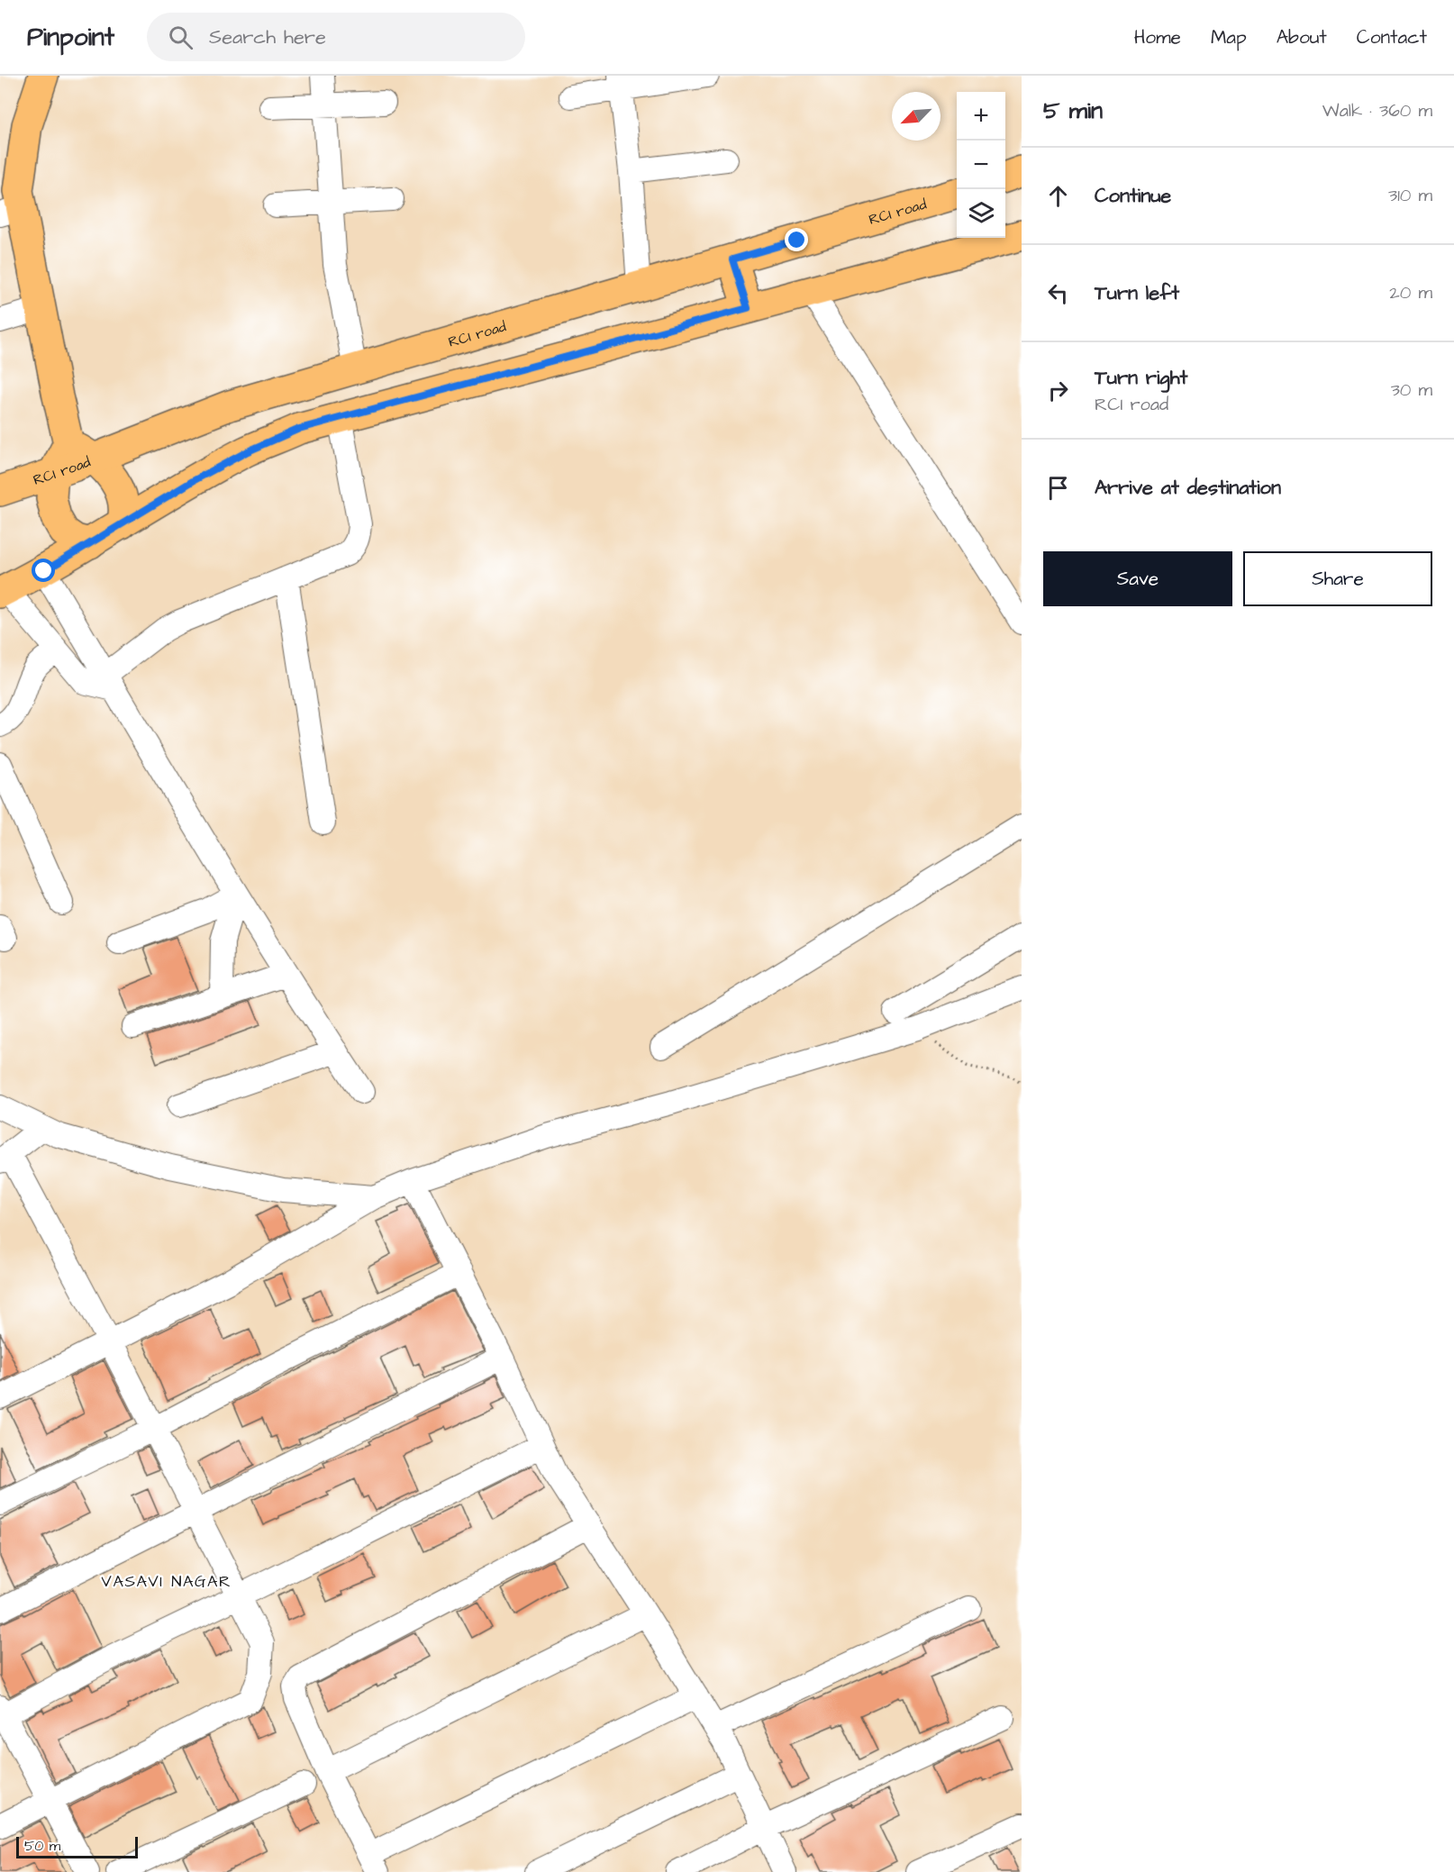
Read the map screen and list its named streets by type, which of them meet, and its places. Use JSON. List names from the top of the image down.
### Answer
{
  "streets": {
    "main road": ["RCI road"]
  },
  "districts": ["VASAVI NAGAR"],
  "scale_bar": "50 m",
  "north": "bottom left",
  "page": {
    "header": "Pinpoint",
    "search": "Search here",
    "nav": [
      "Home",
      "Map",
      "About",
      "Contact"
    ],
    "heading": ["5 min", "Walk · 360 m"],
    "map_buttons": ["+", "−"],
    "list": [
      ["Continue", "310 m"],
      ["Turn left", "20 m"],
      ["Turn right", "RCI road", "30 m"],
      "Arrive at destination"
    ],
    "buttons": ["Save", "Share"],
    "scale": "50 m"
  }
}
